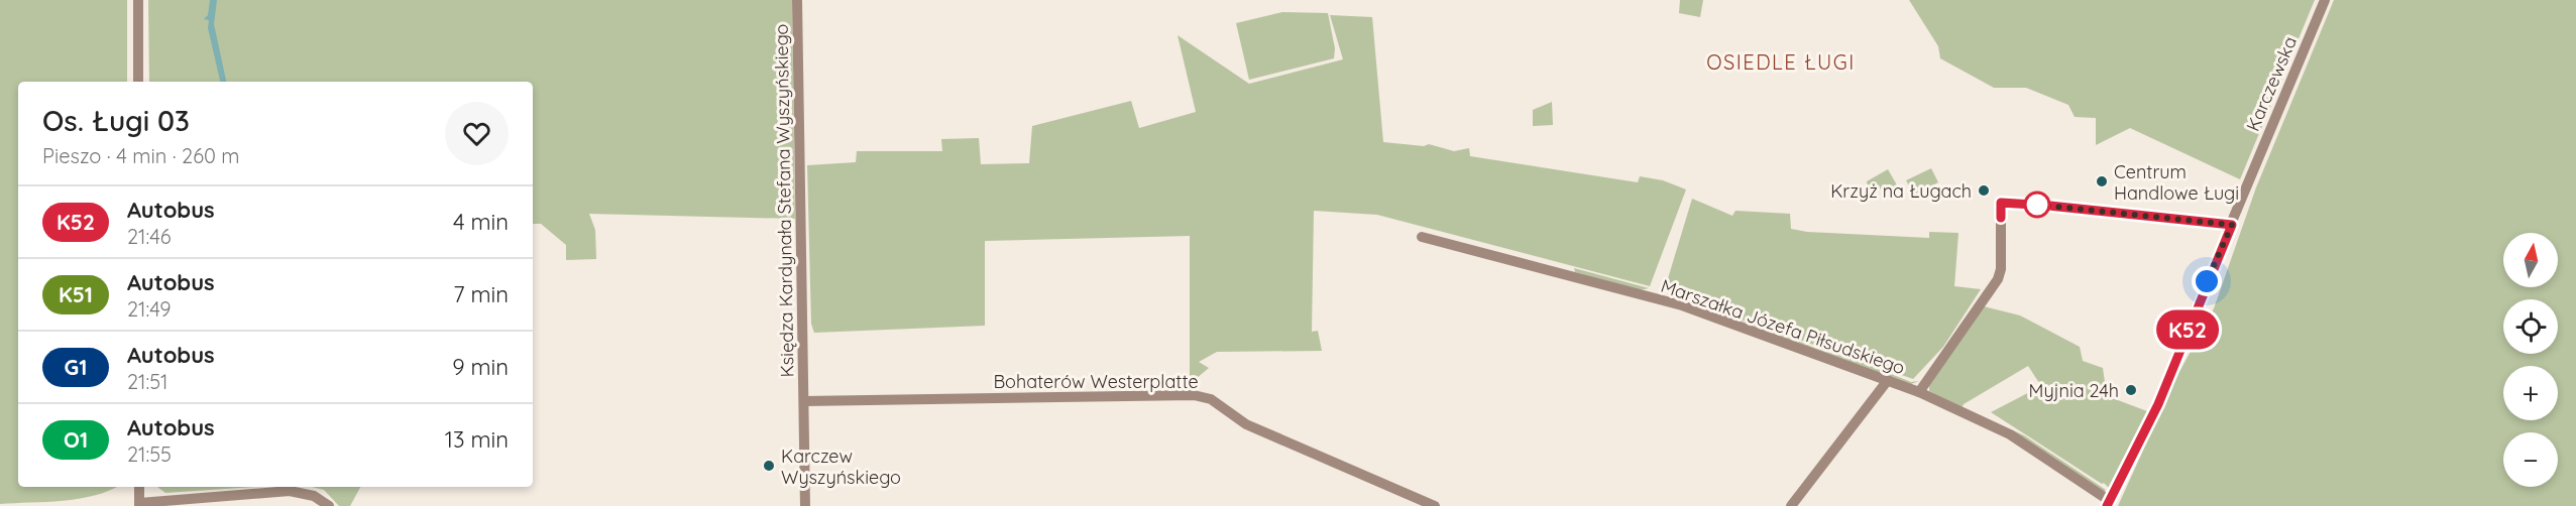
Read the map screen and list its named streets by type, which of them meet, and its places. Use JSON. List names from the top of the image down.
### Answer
{
  "streets": {
    "street": [
      "Karczewska",
      "Księdza Kardynała Stefana Wyszyńskiego",
      "Marszałka Józefa Piłsudskiego",
      "Bohaterów Westerplatte"
    ]
  },
  "crossings": [
    ["Karczewska", "Marszałka Józefa Piłsudskiego"],
    ["Księdza Kardynała Stefana Wyszyńskiego", "Bohaterów Westerplatte"]
  ],
  "districts": ["OSIEDLE ŁUGI"],
  "places": [
    "Centrum Handlowe Ługi",
    "Krzyż na Ługach",
    "Myjnia 24h",
    "Karczew Wyszyńskiego"
  ],
  "lines": ["bus line K52"],
  "north": "top",
  "page": {
    "on_map": "K52",
    "heading": ["Os. Ługi 03", "Pieszo · 4 min · 260 m"],
    "list": [
      {
        "mark": "K52",
        "name": "Autobus",
        "note": "21:46",
        "value": "4 min"
      },
      {
        "mark": "K51",
        "name": "Autobus",
        "note": "21:49",
        "value": "7 min"
      },
      {
        "mark": "G1",
        "name": "Autobus",
        "note": "21:51",
        "value": "9 min"
      },
      {
        "mark": "O1",
        "name": "Autobus",
        "note": "21:55",
        "value": "13 min"
      }
    ],
    "map_buttons": ["+", "−"]
  }
}
